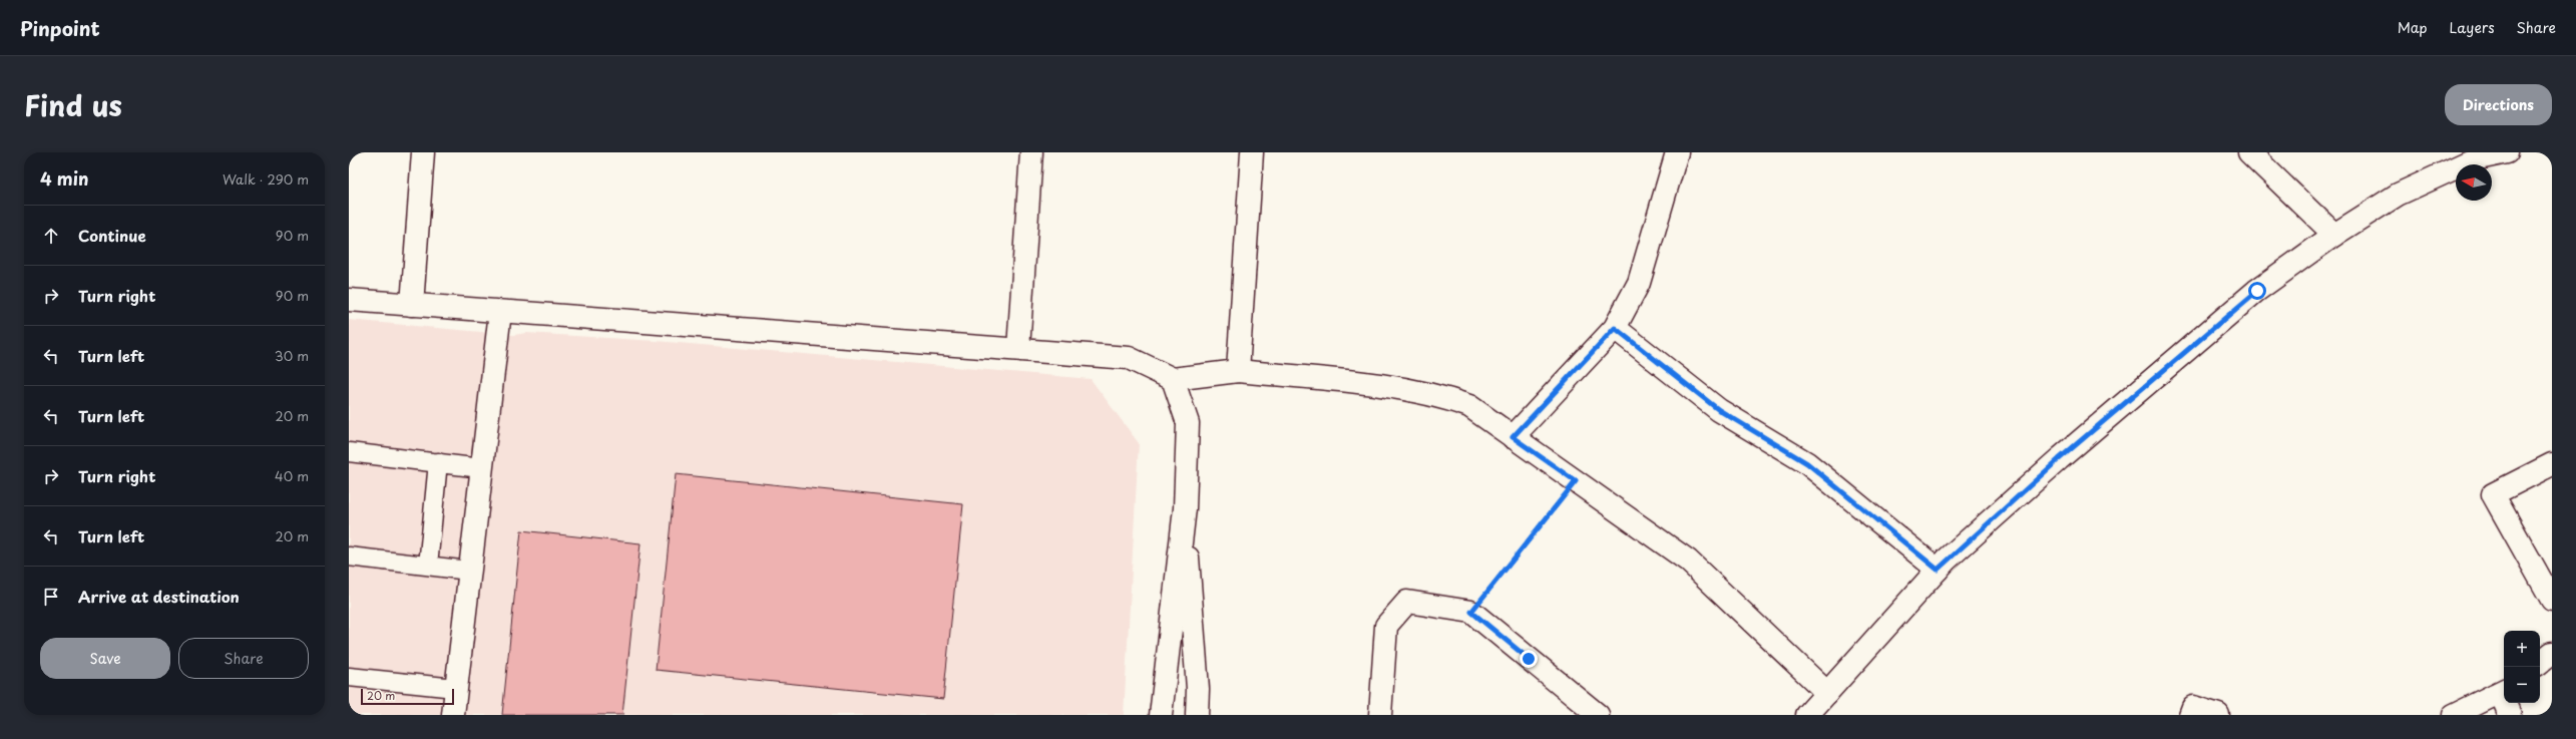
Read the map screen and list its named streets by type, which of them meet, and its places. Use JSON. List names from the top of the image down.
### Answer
{
  "scale_bar": "20 m",
  "north": "left",
  "page": {
    "header": "Pinpoint",
    "nav": ["Map", "Layers", "Share"],
    "title": "Find us",
    "buttons": [
      "Directions",
      ["Save", "Share"]
    ],
    "heading": ["4 min", "Walk · 290 m"],
    "list": [
      ["Continue", "90 m"],
      ["Turn right", "90 m"],
      ["Turn left", "30 m"],
      ["Turn left", "20 m"],
      ["Turn right", "40 m"],
      ["Turn left", "20 m"],
      "Arrive at destination"
    ],
    "map_buttons": ["+", "−"],
    "scale": "20 m"
  }
}
